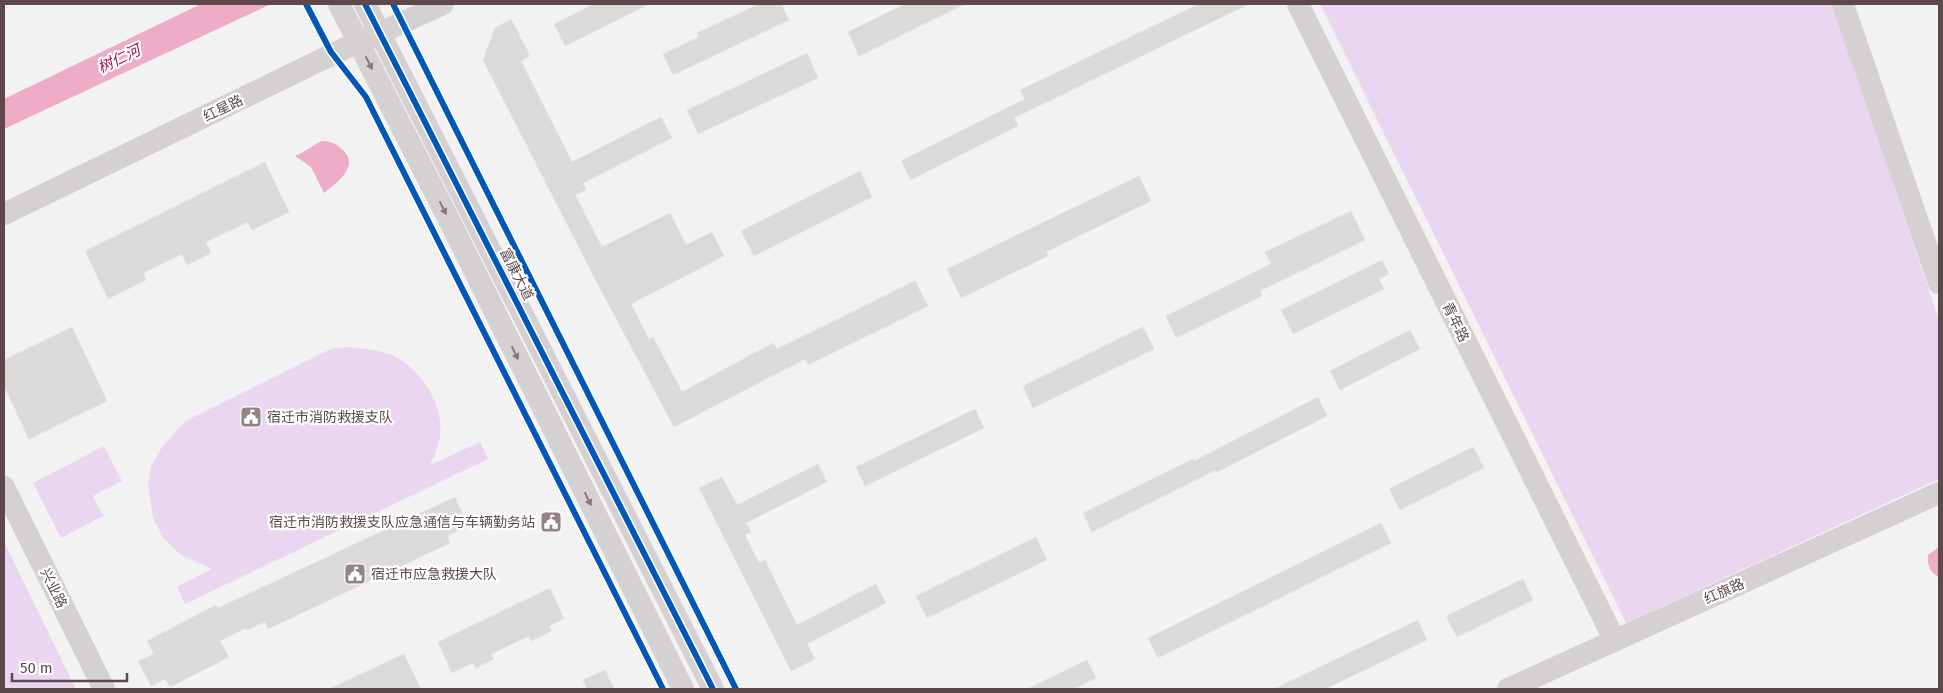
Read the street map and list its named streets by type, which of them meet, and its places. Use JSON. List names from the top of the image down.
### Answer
{
  "streets": {
    "street": [
      "红星路",
      "富康大道",
      "青年路",
      "兴业路",
      "红旗路"
    ]
  },
  "crossings": [
    ["红星路", "富康大道"],
    ["青年路", "红旗路"]
  ],
  "water": ["树仁河"],
  "places": {
    "public building": ["宿迁市消防救援支队", "宿迁市消防救援支队应急通信与车辆勤务站", "宿迁市应急救援大队"]
  },
  "scale_bar": "50 m"
}
